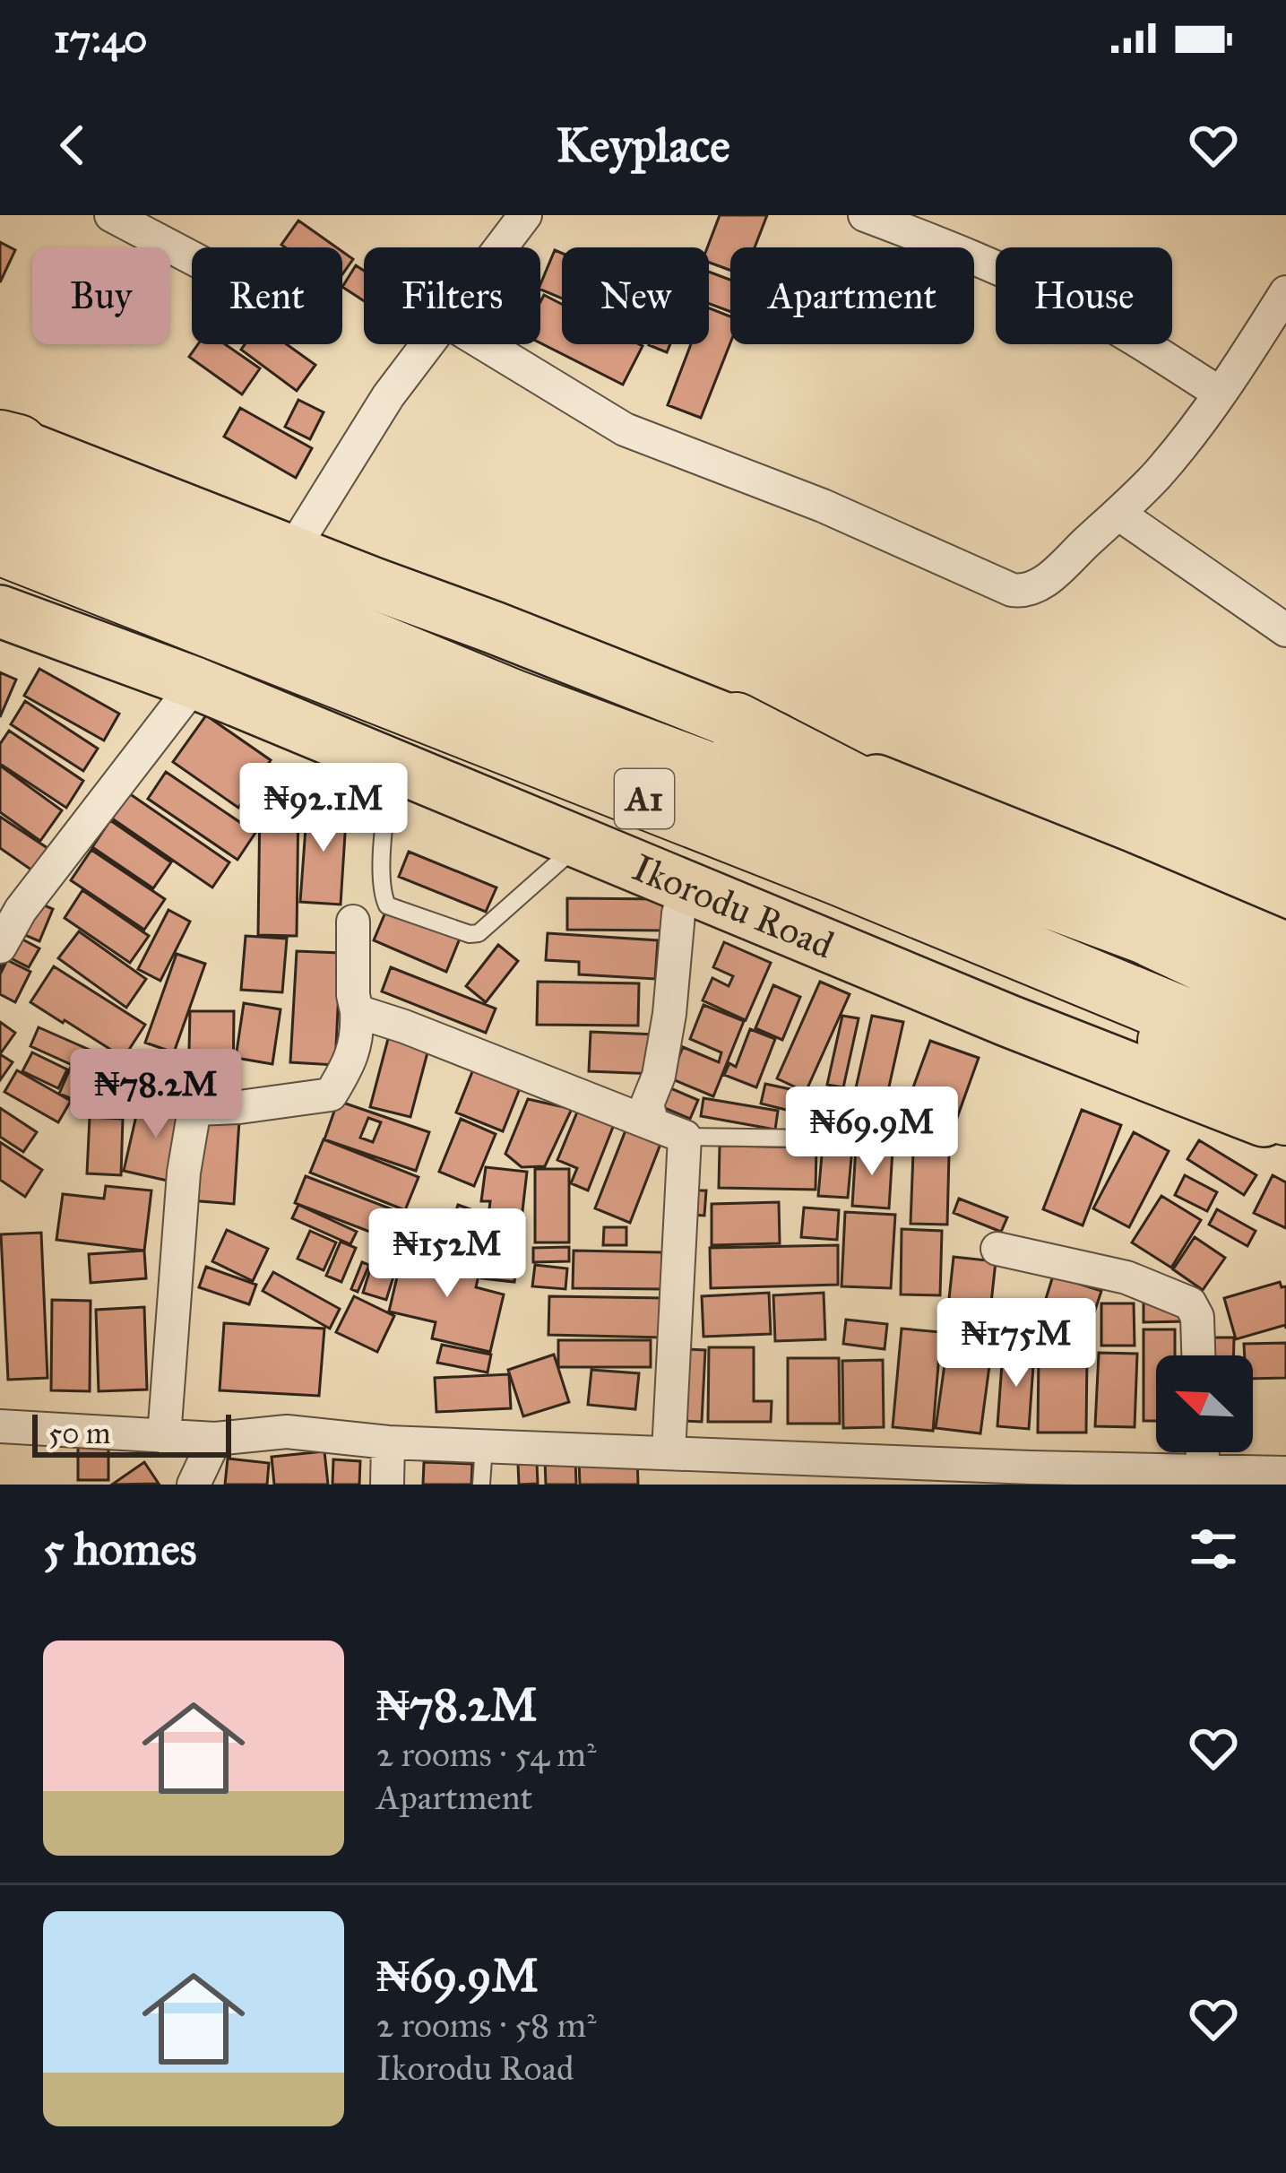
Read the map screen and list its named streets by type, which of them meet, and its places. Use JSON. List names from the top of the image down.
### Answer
{
  "streets": {
    "highway": ["A1", "Ikorodu Road"]
  },
  "scale_bar": "50 m",
  "north": "top left",
  "page": {
    "status": "17:40",
    "header": "Keyplace",
    "chip": [
      "Buy",
      "Rent",
      "Filters",
      "New",
      "Apartment",
      "House"
    ],
    "price": [
      "₦92.1M",
      "₦78.2M",
      "₦69.9M",
      "₦152M",
      "₦175M"
    ],
    "scale": "50 m",
    "heading": "5 homes",
    "list": [
      {
        "name": "₦78.2M",
        "note": "2 rooms · 54 m² · Apartment"
      },
      {
        "name": "₦69.9M",
        "note": "2 rooms · 58 m² · Ikorodu Road"
      }
    ]
  }
}
